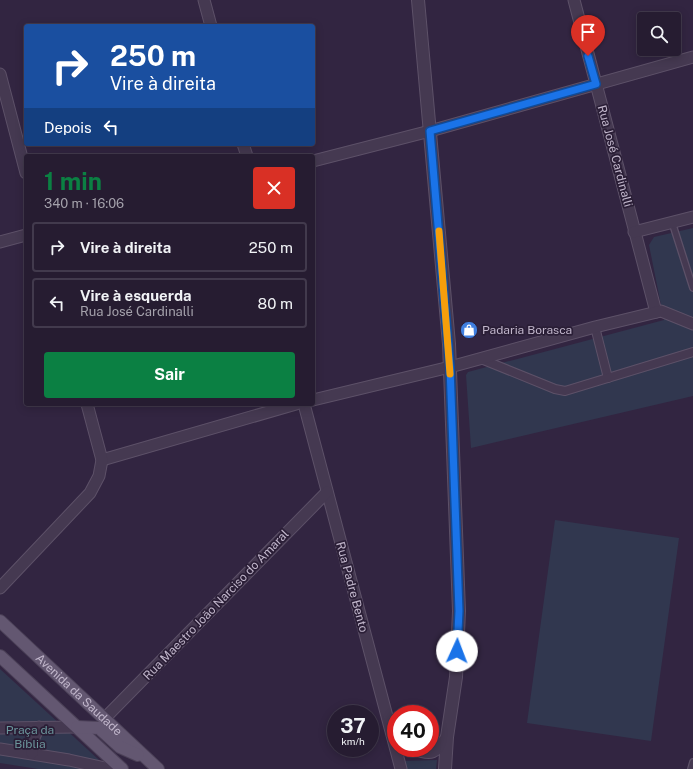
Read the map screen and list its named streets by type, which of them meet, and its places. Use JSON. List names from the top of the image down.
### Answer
{
  "streets": {
    "main road": ["Avenida da Saudade"],
    "street": ["Rua José Cardinalli", "Rua Padre Bento", "Rua Maestro João Narciso do Amaral"]
  },
  "crossings": [
    ["Rua Padre Bento", "Rua Maestro João Narciso do Amaral"],
    ["Rua Maestro João Narciso do Amaral", "Avenida da Saudade"]
  ],
  "parks": ["Praça da Bíblia"],
  "places": {
    "shop": ["Padaria Borasca"]
  },
  "page": {
    "turn": ["250 m", "Vire à direita"],
    "then": "Depois",
    "heading": ["1 min", "340 m · 16:06"],
    "list": [
      {
        "name": "Vire à direita",
        "value": "250 m"
      },
      {
        "name": "Vire à esquerda",
        "note": "Rua José Cardinalli",
        "value": "80 m"
      }
    ],
    "buttons": "Sair",
    "speed": "37 km/h",
    "limit": "40"
  }
}
